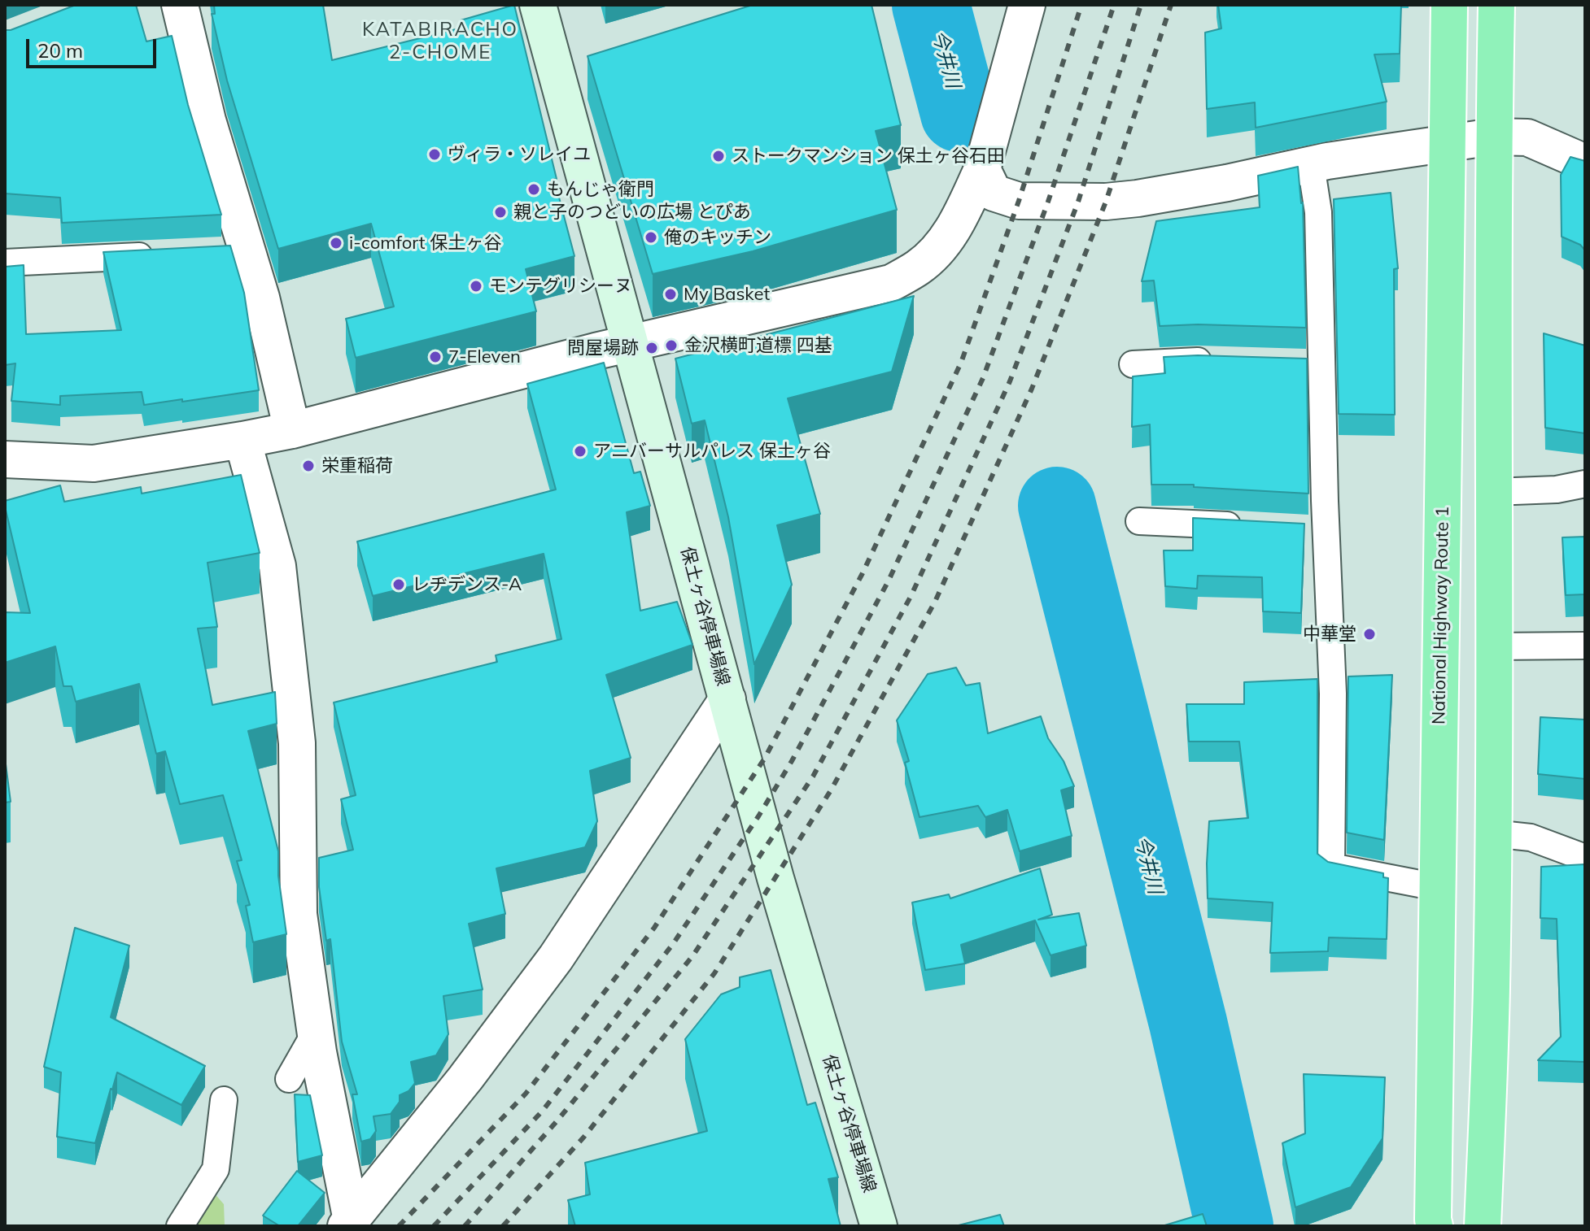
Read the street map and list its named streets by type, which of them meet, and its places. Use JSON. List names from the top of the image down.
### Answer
{
  "streets": {
    "highway": ["National Highway Route 1"],
    "main road": ["保土ヶ谷停車場線"]
  },
  "districts": ["KATABIRACHO 2-CHOME"],
  "water": ["今井川"],
  "places": [
    "ヴィラ・ソレイユ",
    "ストークマンション 保土ヶ谷石田",
    "もんじゃ衛門",
    "親と子のつどいの広場 とぴあ",
    "俺のキッチン",
    "i-comfort 保土ヶ谷",
    "モンテグリシーヌ",
    "My Basket",
    "金沢横町道標 四基",
    "問屋場跡",
    "7-Eleven",
    "アニバーサルパレス 保土ヶ谷",
    "栄重稲荷",
    "レヂデンス-A",
    "中華堂"
  ],
  "scale_bar": "20 m"
}
